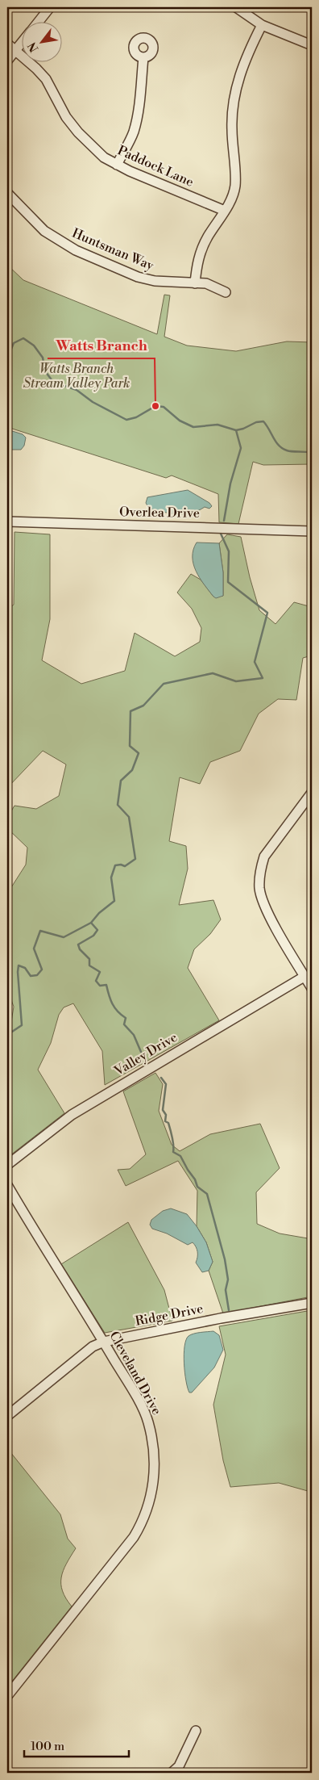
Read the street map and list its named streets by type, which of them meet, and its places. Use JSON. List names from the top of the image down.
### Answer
{
  "streets": {
    "street": [
      "Paddock Lane",
      "Huntsman Way",
      "Overlea Drive",
      "Valley Drive",
      "Ridge Drive",
      "Cleveland Drive"
    ]
  },
  "crossings": [
    ["Ridge Drive", "Cleveland Drive"]
  ],
  "parks": ["Watts Branch Stream Valley Park"],
  "places": ["Watts Branch"],
  "scale_bar": "100 m",
  "north": "bottom left"
}
